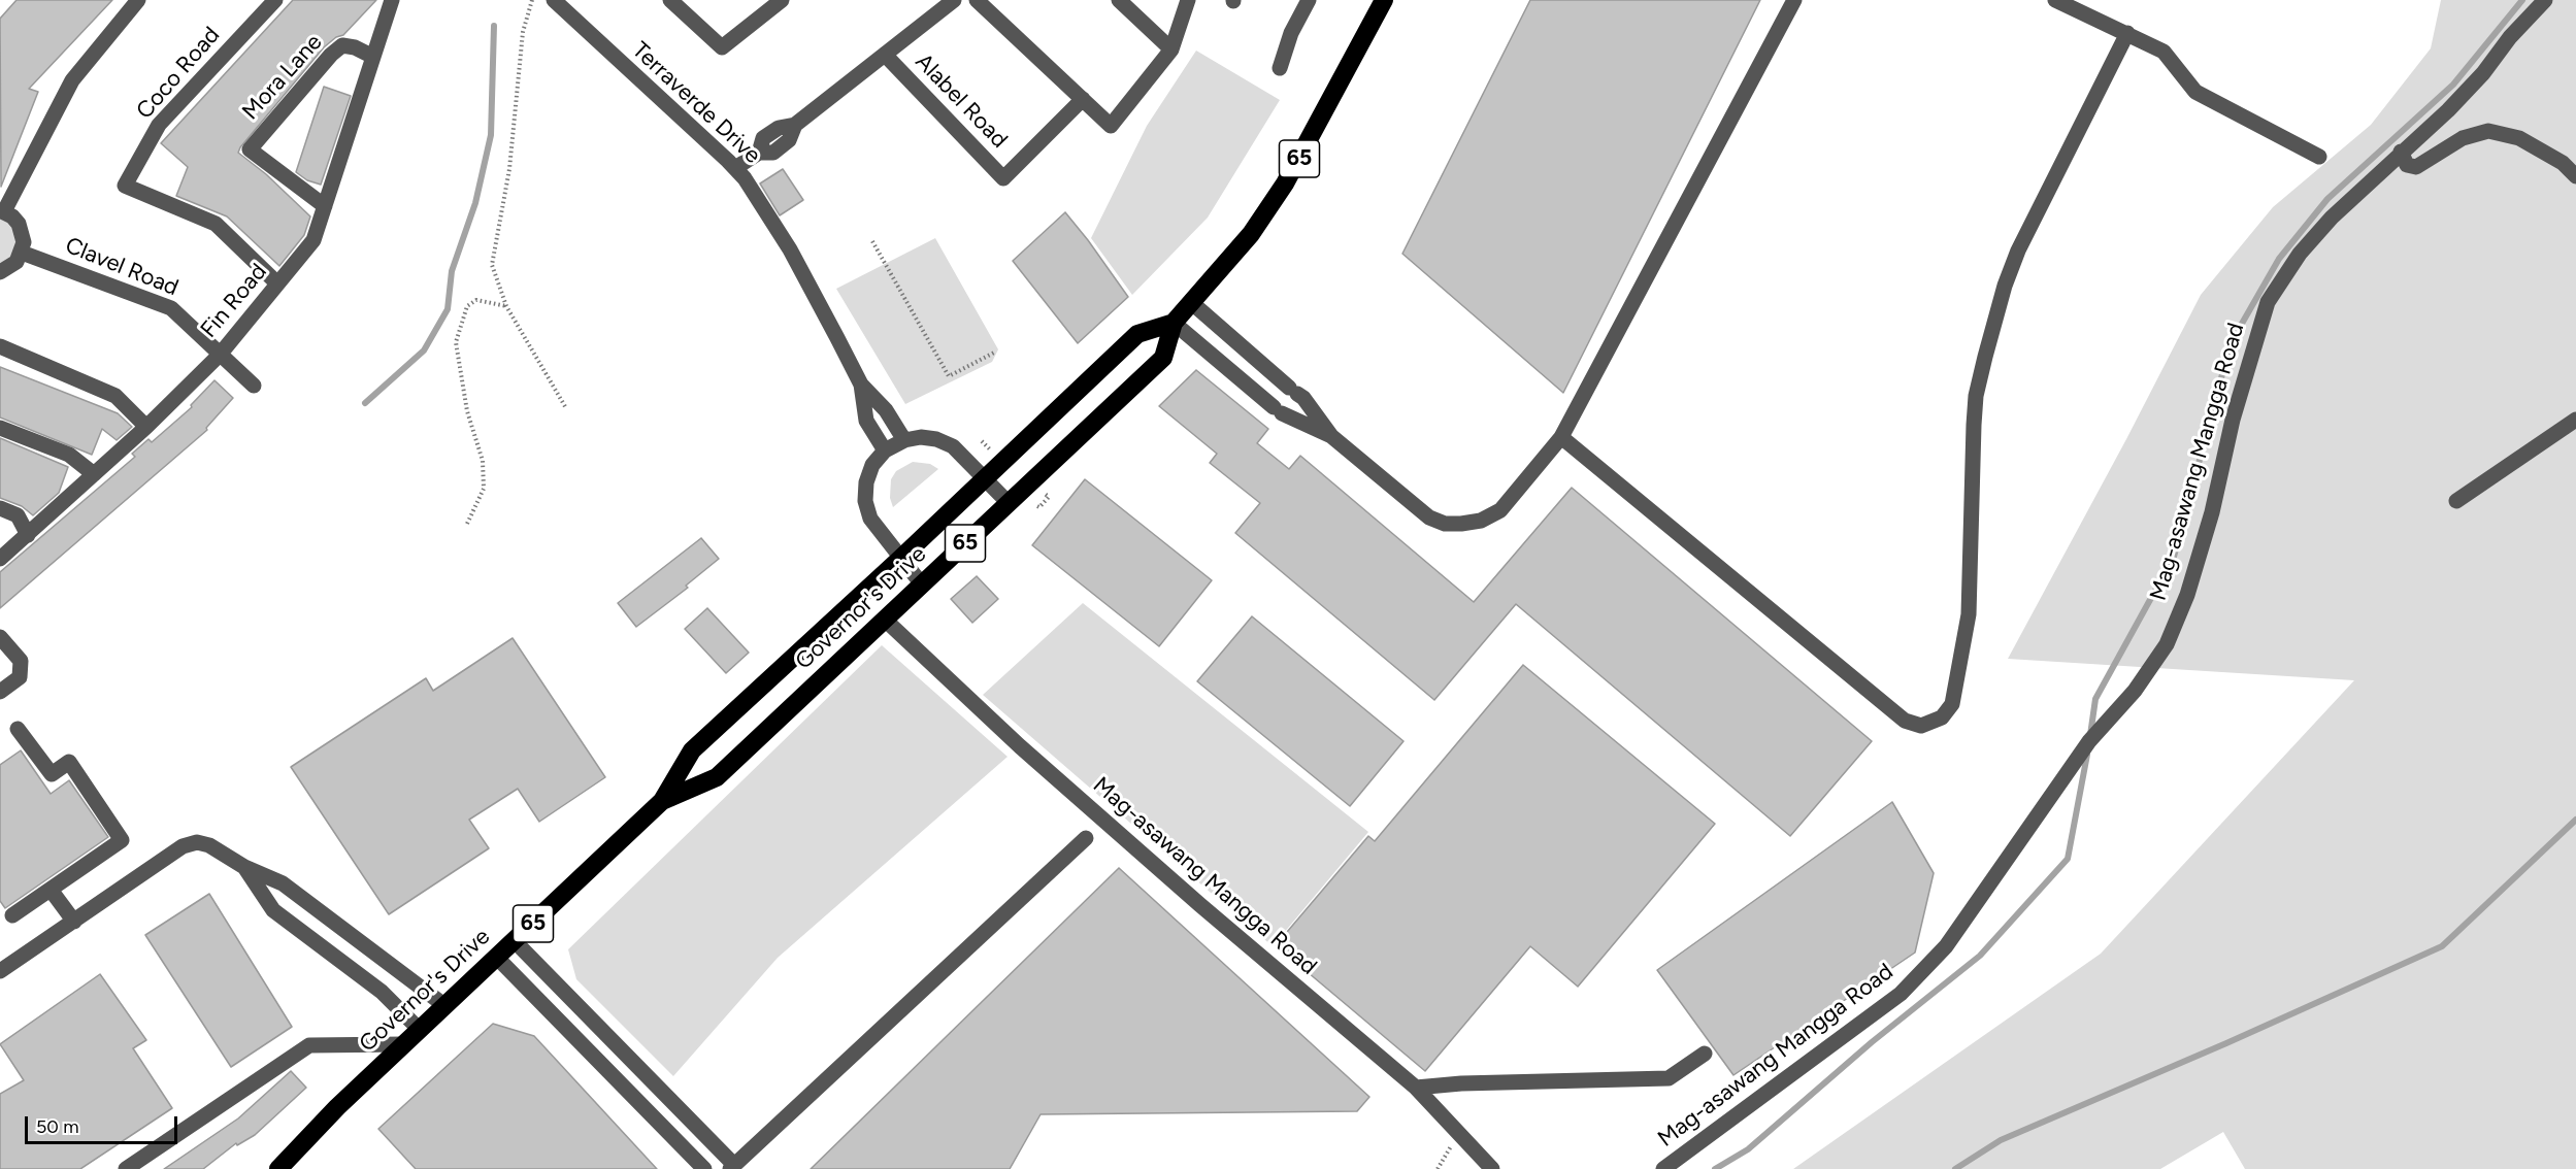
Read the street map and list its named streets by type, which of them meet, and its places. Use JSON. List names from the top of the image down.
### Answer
{
  "streets": {
    "highway": ["65", "Governor's Drive"],
    "street": [
      "Coco Road",
      "Mora Lane",
      "Alabel Road",
      "Terraverde Drive",
      "Clavel Road",
      "Fin Road",
      "Mag-asawang Mangga Road"
    ]
  },
  "crossings": [
    ["Coco Road", "Fin Road"],
    ["Mora Lane", "Fin Road"],
    ["Clavel Road", "Fin Road"],
    ["Mag-asawang Mangga Road", "Governor's Drive"]
  ],
  "scale_bar": "50 m"
}
